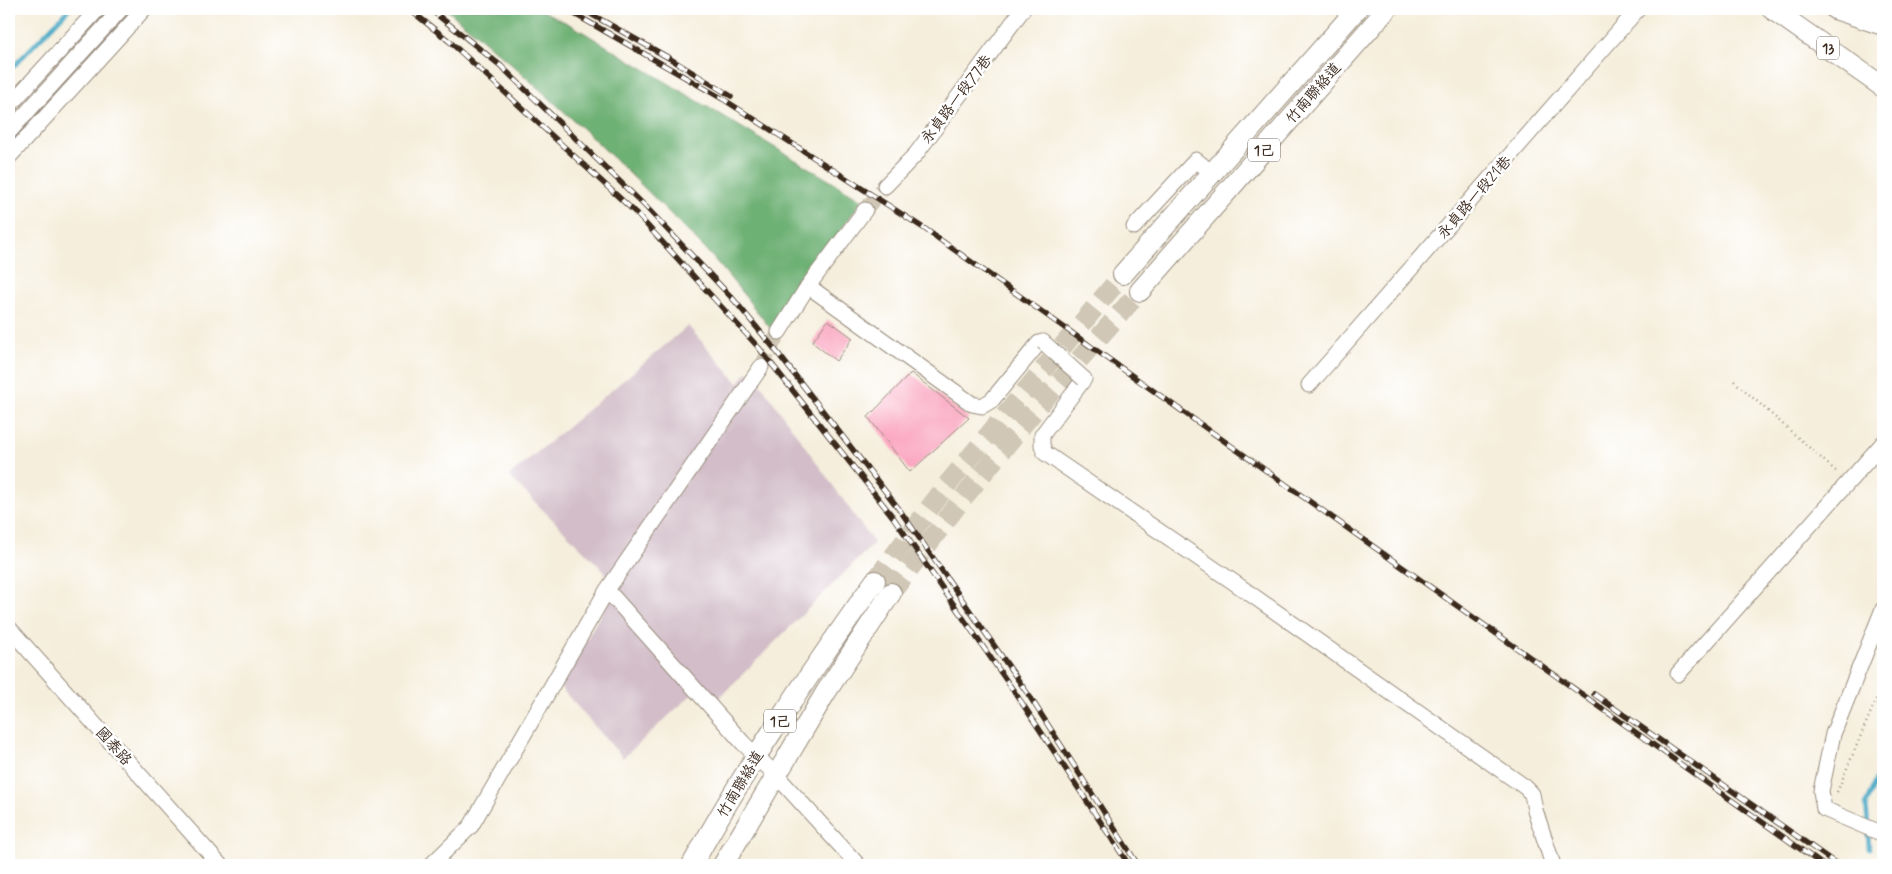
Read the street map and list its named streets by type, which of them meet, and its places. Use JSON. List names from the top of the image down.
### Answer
{
  "streets": {
    "main road": ["13", "竹南聯絡道", "1己"],
    "street": ["永貞路一段77巷", "永貞路一段21巷", "國泰路"]
  }
}
